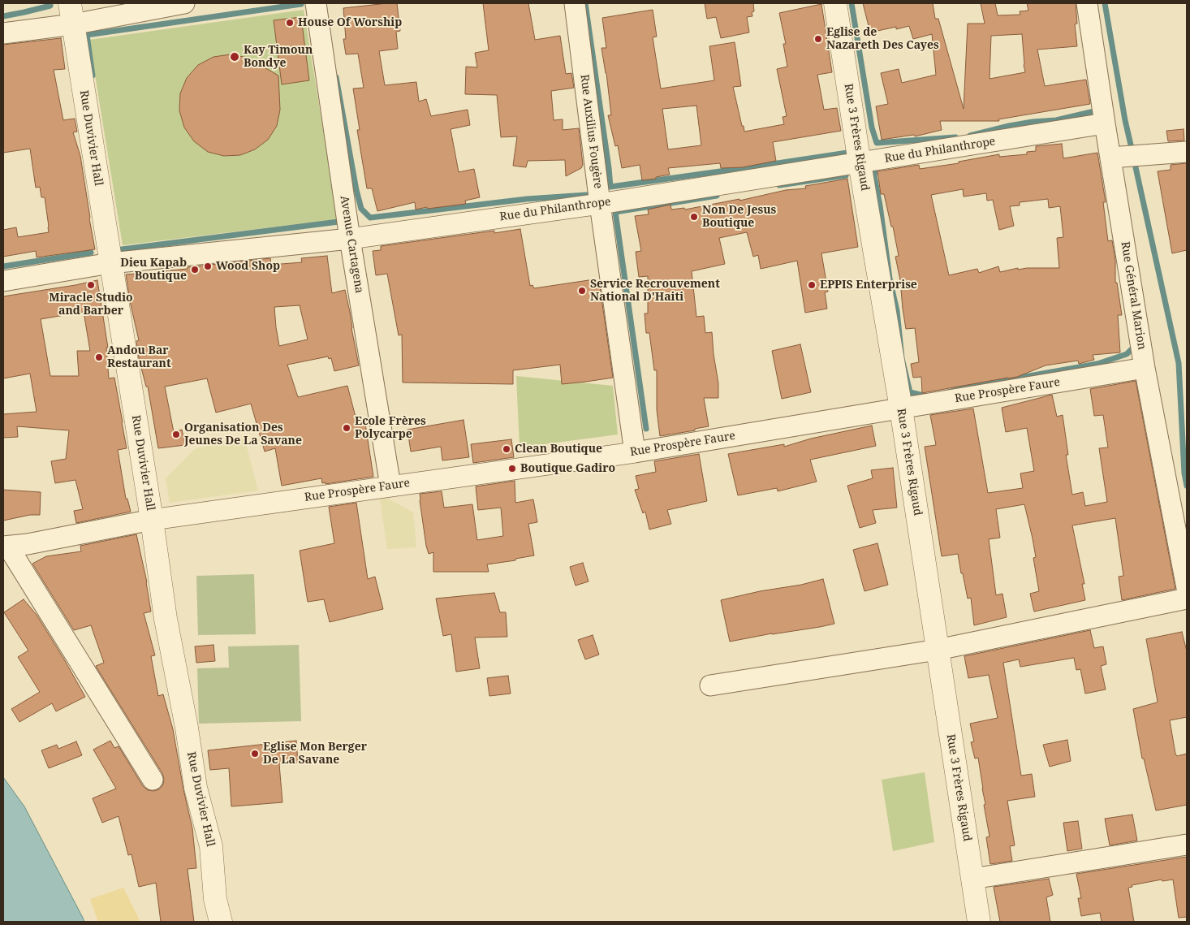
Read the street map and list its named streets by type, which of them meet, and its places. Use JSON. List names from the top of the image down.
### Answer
{
  "streets": {
    "street": [
      "Rue Auxilius Fougère",
      "Rue 3 Frères Rigaud",
      "Rue Duvivier Hall",
      "Rue du Philanthrope",
      "Avenue Cartagena",
      "Rue Général Marion",
      "Rue Prospère Faure"
    ]
  },
  "crossings": [
    ["Rue Auxilius Fougère", "Rue du Philanthrope"],
    ["Rue Auxilius Fougère", "Rue Prospère Faure"],
    ["Rue 3 Frères Rigaud", "Rue du Philanthrope"],
    ["Rue 3 Frères Rigaud", "Rue Prospère Faure"],
    ["Rue Duvivier Hall", "Rue du Philanthrope"],
    ["Rue Duvivier Hall", "Rue Prospère Faure"],
    ["Rue du Philanthrope", "Avenue Cartagena"],
    ["Rue du Philanthrope", "Rue Général Marion"],
    ["Avenue Cartagena", "Rue Prospère Faure"],
    ["Rue Général Marion", "Rue Prospère Faure"]
  ],
  "places": [
    "House Of Worship",
    "Eglise de Nazareth Des Cayes",
    "Kay Timoun Bondye",
    "Non De Jesus Boutique",
    "Wood Shop",
    "Dieu Kapab Boutique",
    "Miracle Studio and Barber",
    "EPPIS Enterprise",
    "Service Recrouvement National D'Haiti",
    "Andou Bar Restaurant",
    "Ecole Frères Polycarpe",
    "Organisation Des Jeunes De La Savane",
    "Clean Boutique",
    "Boutique Gadiro",
    "Eglise Mon Berger De La Savane"
  ]
}
